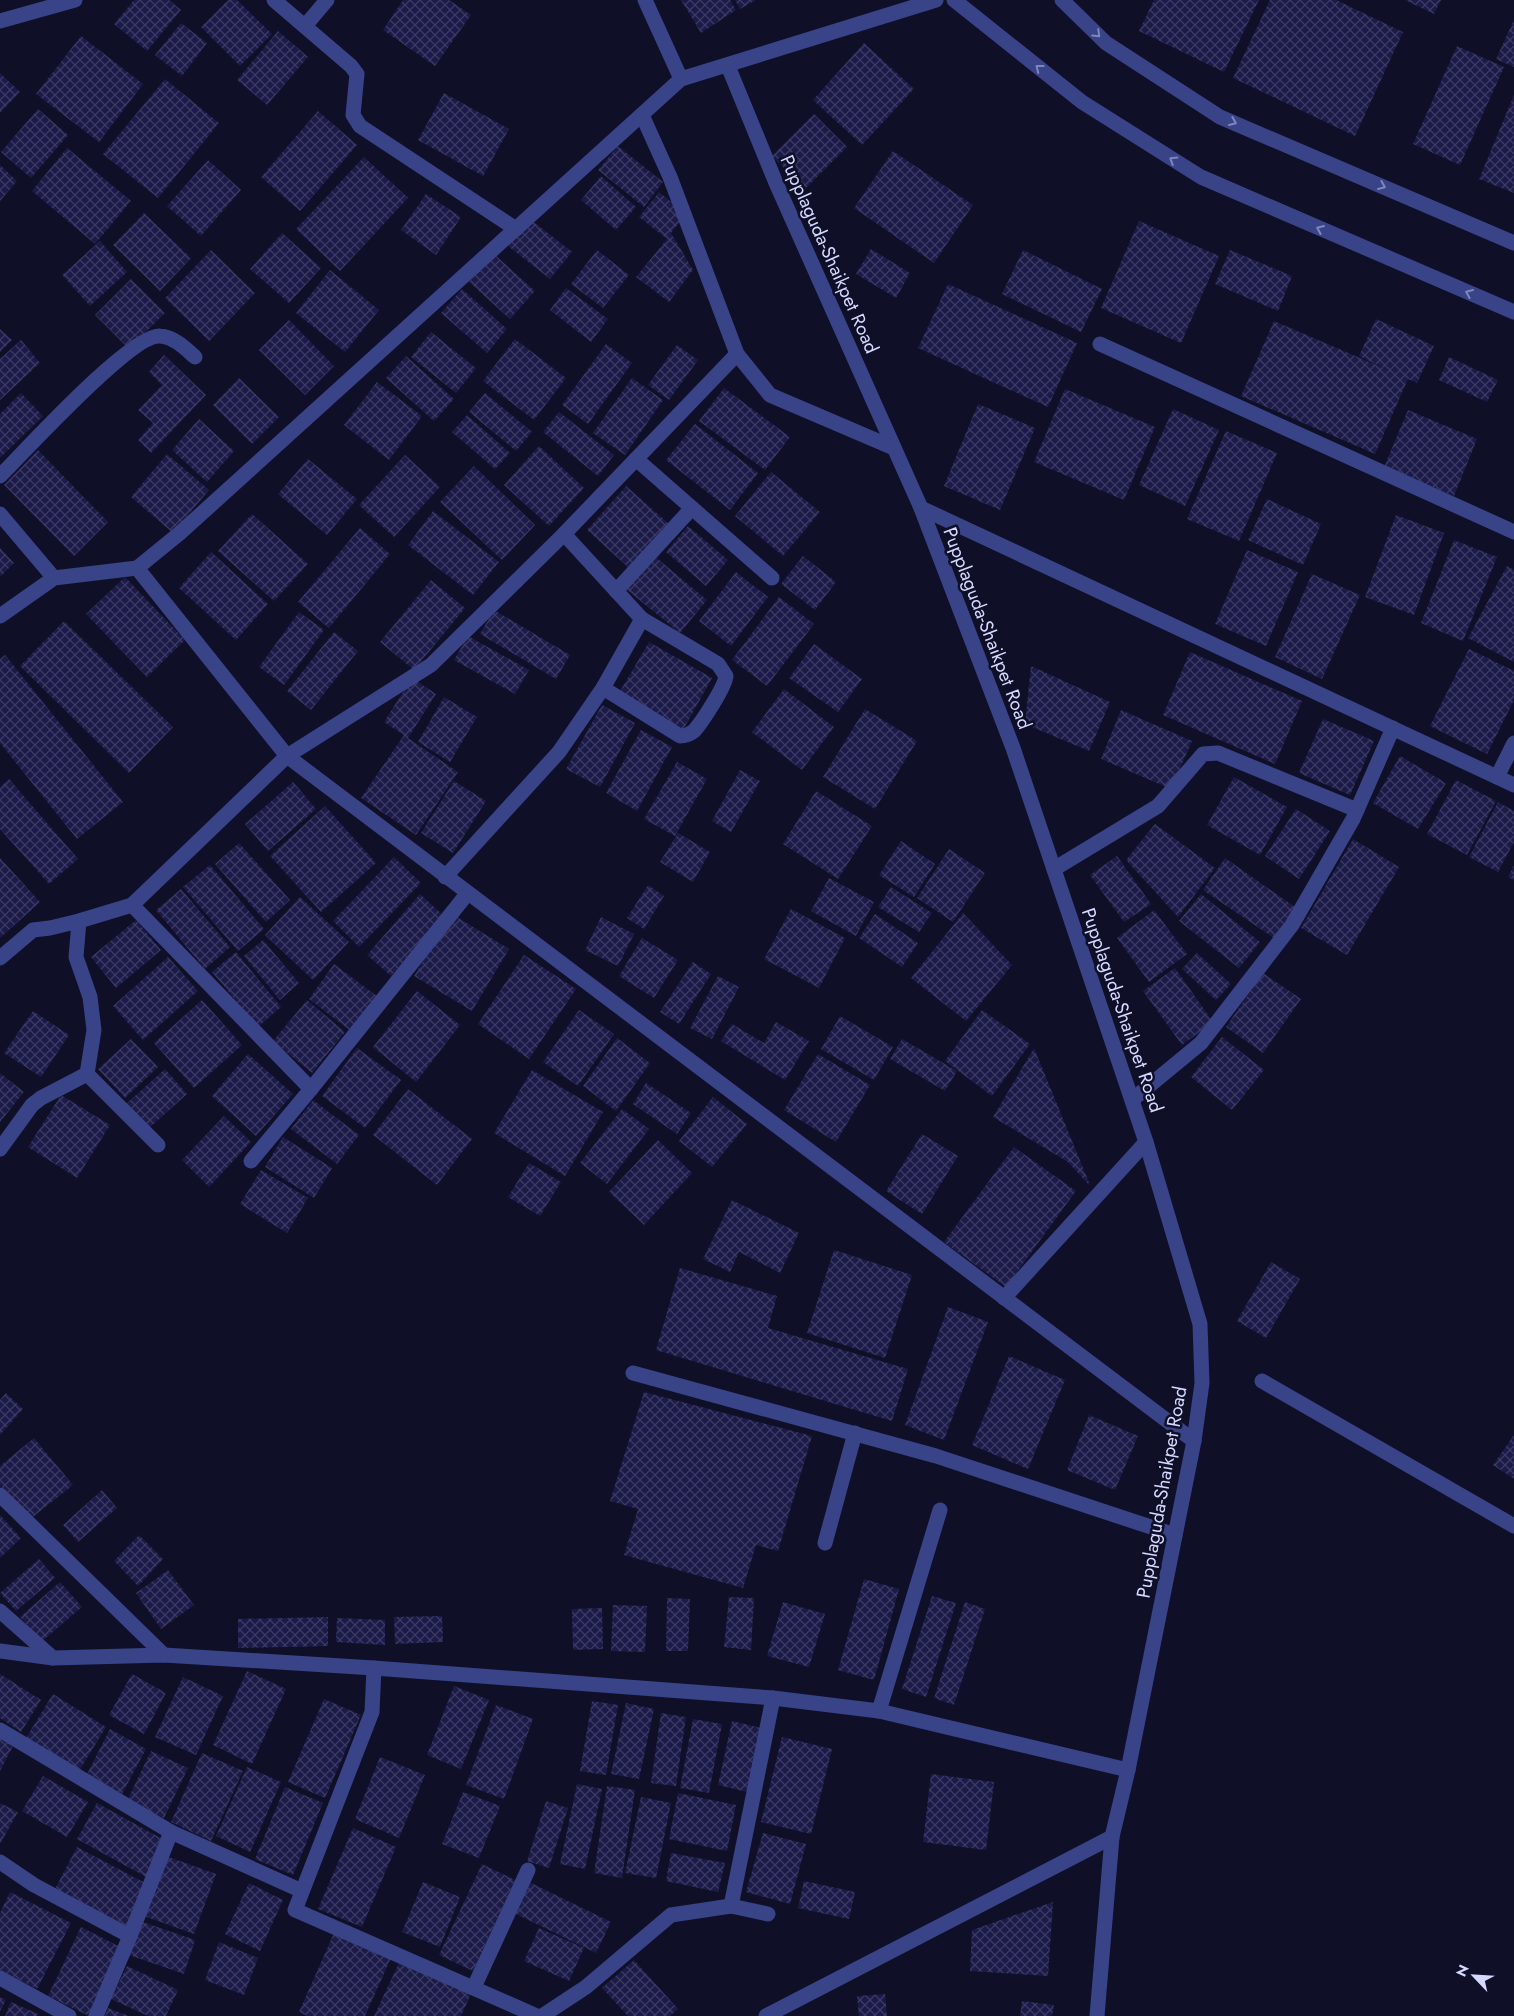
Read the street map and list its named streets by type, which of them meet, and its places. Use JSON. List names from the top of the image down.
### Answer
{
  "streets": {
    "street": ["Pupplaguda-Shaikpet Road"]
  },
  "north": "top left"
}
